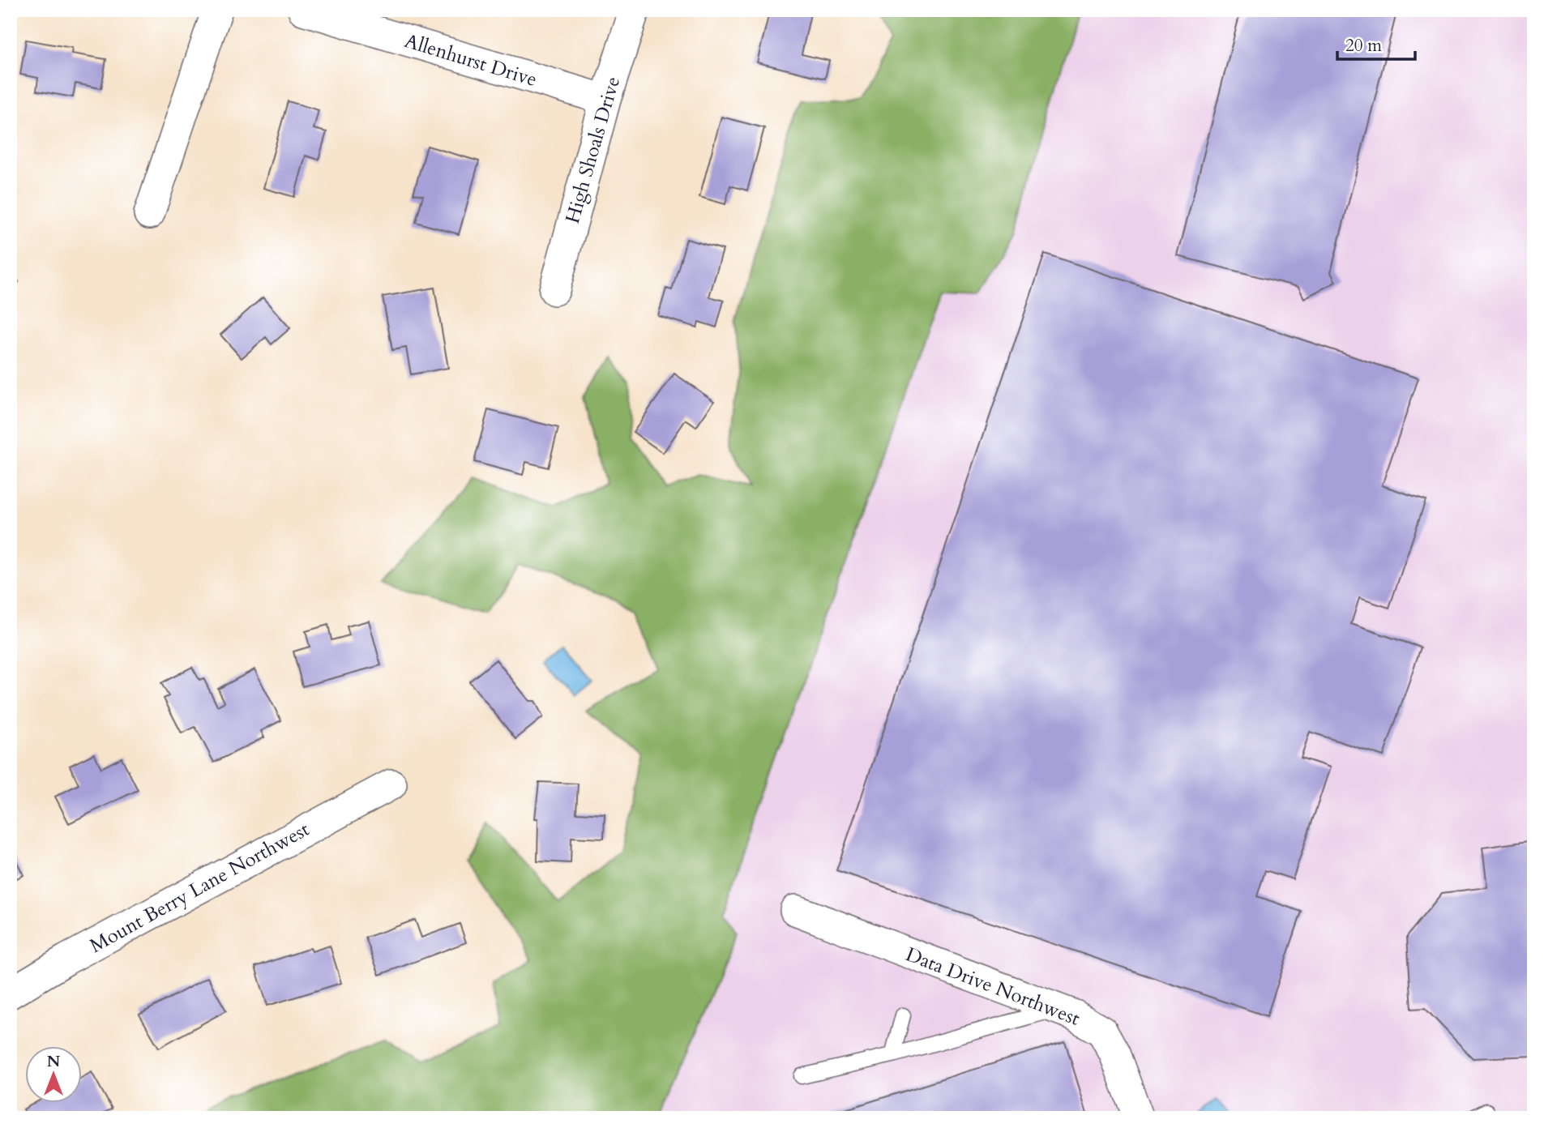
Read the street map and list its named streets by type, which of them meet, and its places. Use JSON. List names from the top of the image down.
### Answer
{
  "streets": {
    "street": [
      "Allenhurst Drive",
      "High Shoals Drive",
      "Mount Berry Lane Northwest",
      "Data Drive Northwest"
    ]
  },
  "crossings": [
    ["Allenhurst Drive", "High Shoals Drive"]
  ],
  "scale_bar": "20 m",
  "north": "top"
}
